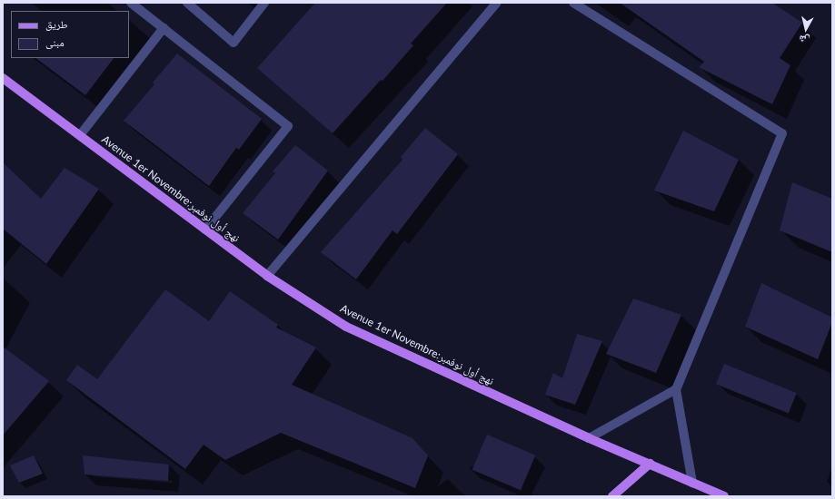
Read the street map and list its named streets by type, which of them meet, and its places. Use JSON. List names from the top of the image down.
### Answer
{
  "streets": {
    "main road": ["Avenue 1er Novembre;نهج أول نوفمبر"]
  },
  "legend": ["طريق", "مبنى"],
  "north": "bottom"
}
